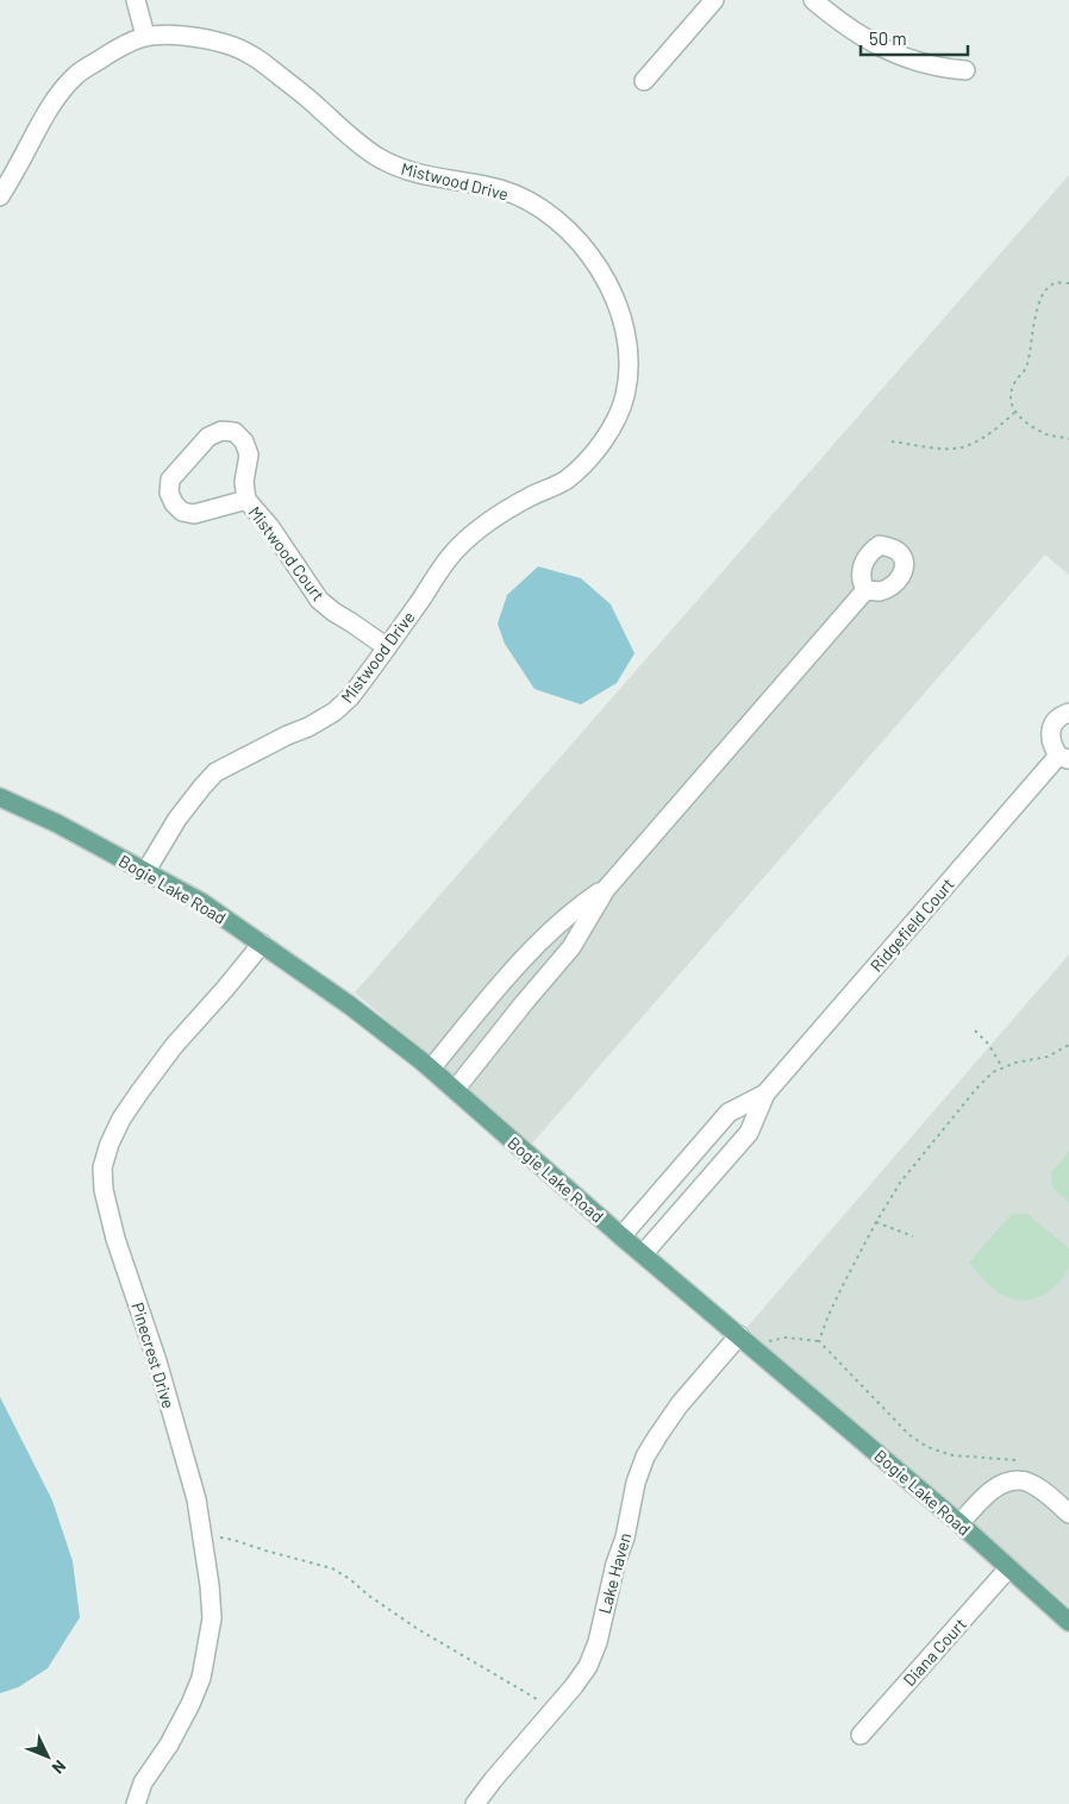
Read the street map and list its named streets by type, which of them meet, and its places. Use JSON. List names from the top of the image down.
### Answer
{
  "streets": {
    "main road": ["Bogie Lake Road"],
    "street": [
      "Mistwood Drive",
      "Mistwood Court",
      "Ridgefield Court",
      "Pinecrest Drive",
      "Lake Haven",
      "Diana Court"
    ]
  },
  "crossings": [
    ["Mistwood Drive", "Mistwood Court"],
    ["Mistwood Drive", "Bogie Lake Road"],
    ["Bogie Lake Road", "Ridgefield Court"],
    ["Bogie Lake Road", "Pinecrest Drive"],
    ["Bogie Lake Road", "Lake Haven"],
    ["Bogie Lake Road", "Diana Court"]
  ],
  "scale_bar": "50 m",
  "north": "bottom right"
}
